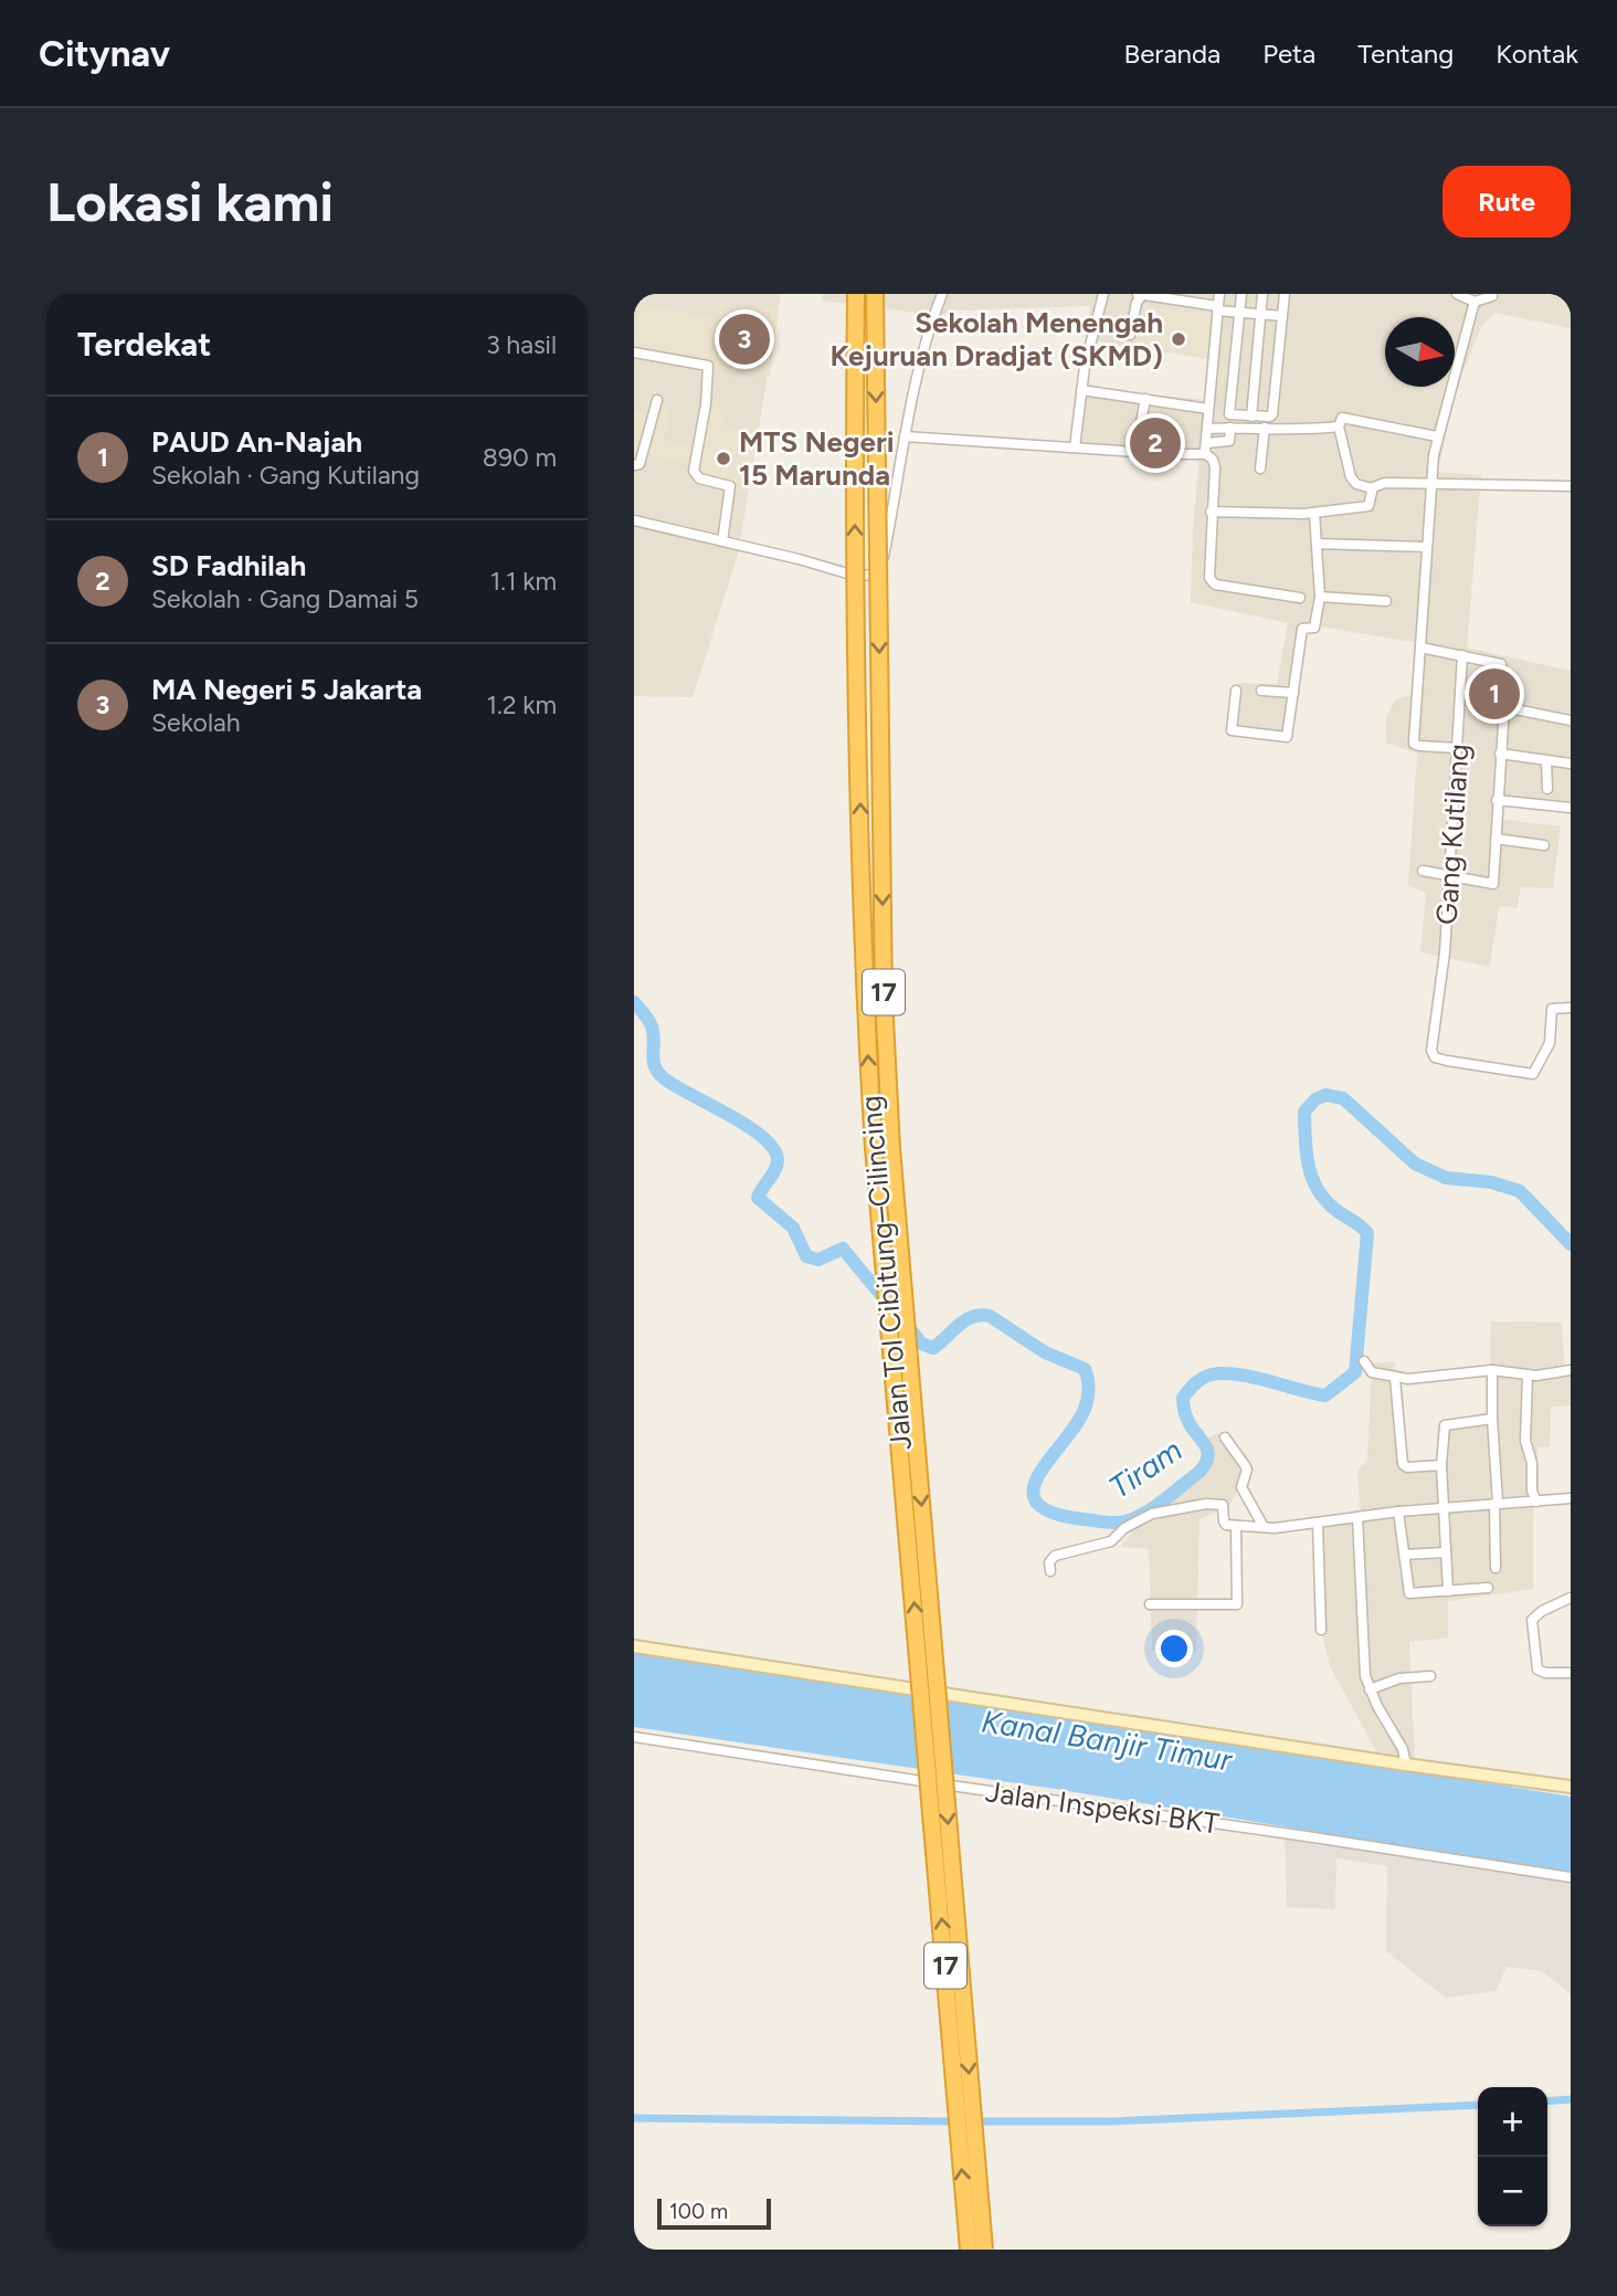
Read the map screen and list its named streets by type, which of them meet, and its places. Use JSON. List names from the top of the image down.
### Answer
{
  "streets": {
    "highway": ["17", "Jalan Tol Cibitung–Cilincing"],
    "street": ["Gang Kutilang", "Jalan Inspeksi BKT"]
  },
  "water": ["Tiram", "Kanal Banjir Timur"],
  "places": ["Sekolah Menengah Kejuruan Dradjat (SKMD)", "MTS Negeri 15 Marunda"],
  "scale_bar": "100 m",
  "north": "right",
  "page": {
    "header": "Citynav",
    "nav": [
      "Beranda",
      "Peta",
      "Tentang",
      "Kontak"
    ],
    "buttons": "Rute",
    "title": "Lokasi kami",
    "heading": ["Terdekat", "3 hasil"],
    "pins": ["3", "2", "1"],
    "list": [
      {
        "mark": "1",
        "name": "PAUD An-Najah",
        "note": "Sekolah · Gang Kutilang",
        "value": "890 m"
      },
      {
        "mark": "2",
        "name": "SD Fadhilah",
        "note": "Sekolah · Gang Damai 5",
        "value": "1.1 km"
      },
      {
        "mark": "3",
        "name": "MA Negeri 5 Jakarta",
        "note": "Sekolah",
        "value": "1.2 km"
      }
    ],
    "map_buttons": ["+", "−"],
    "scale": "100 m"
  }
}
